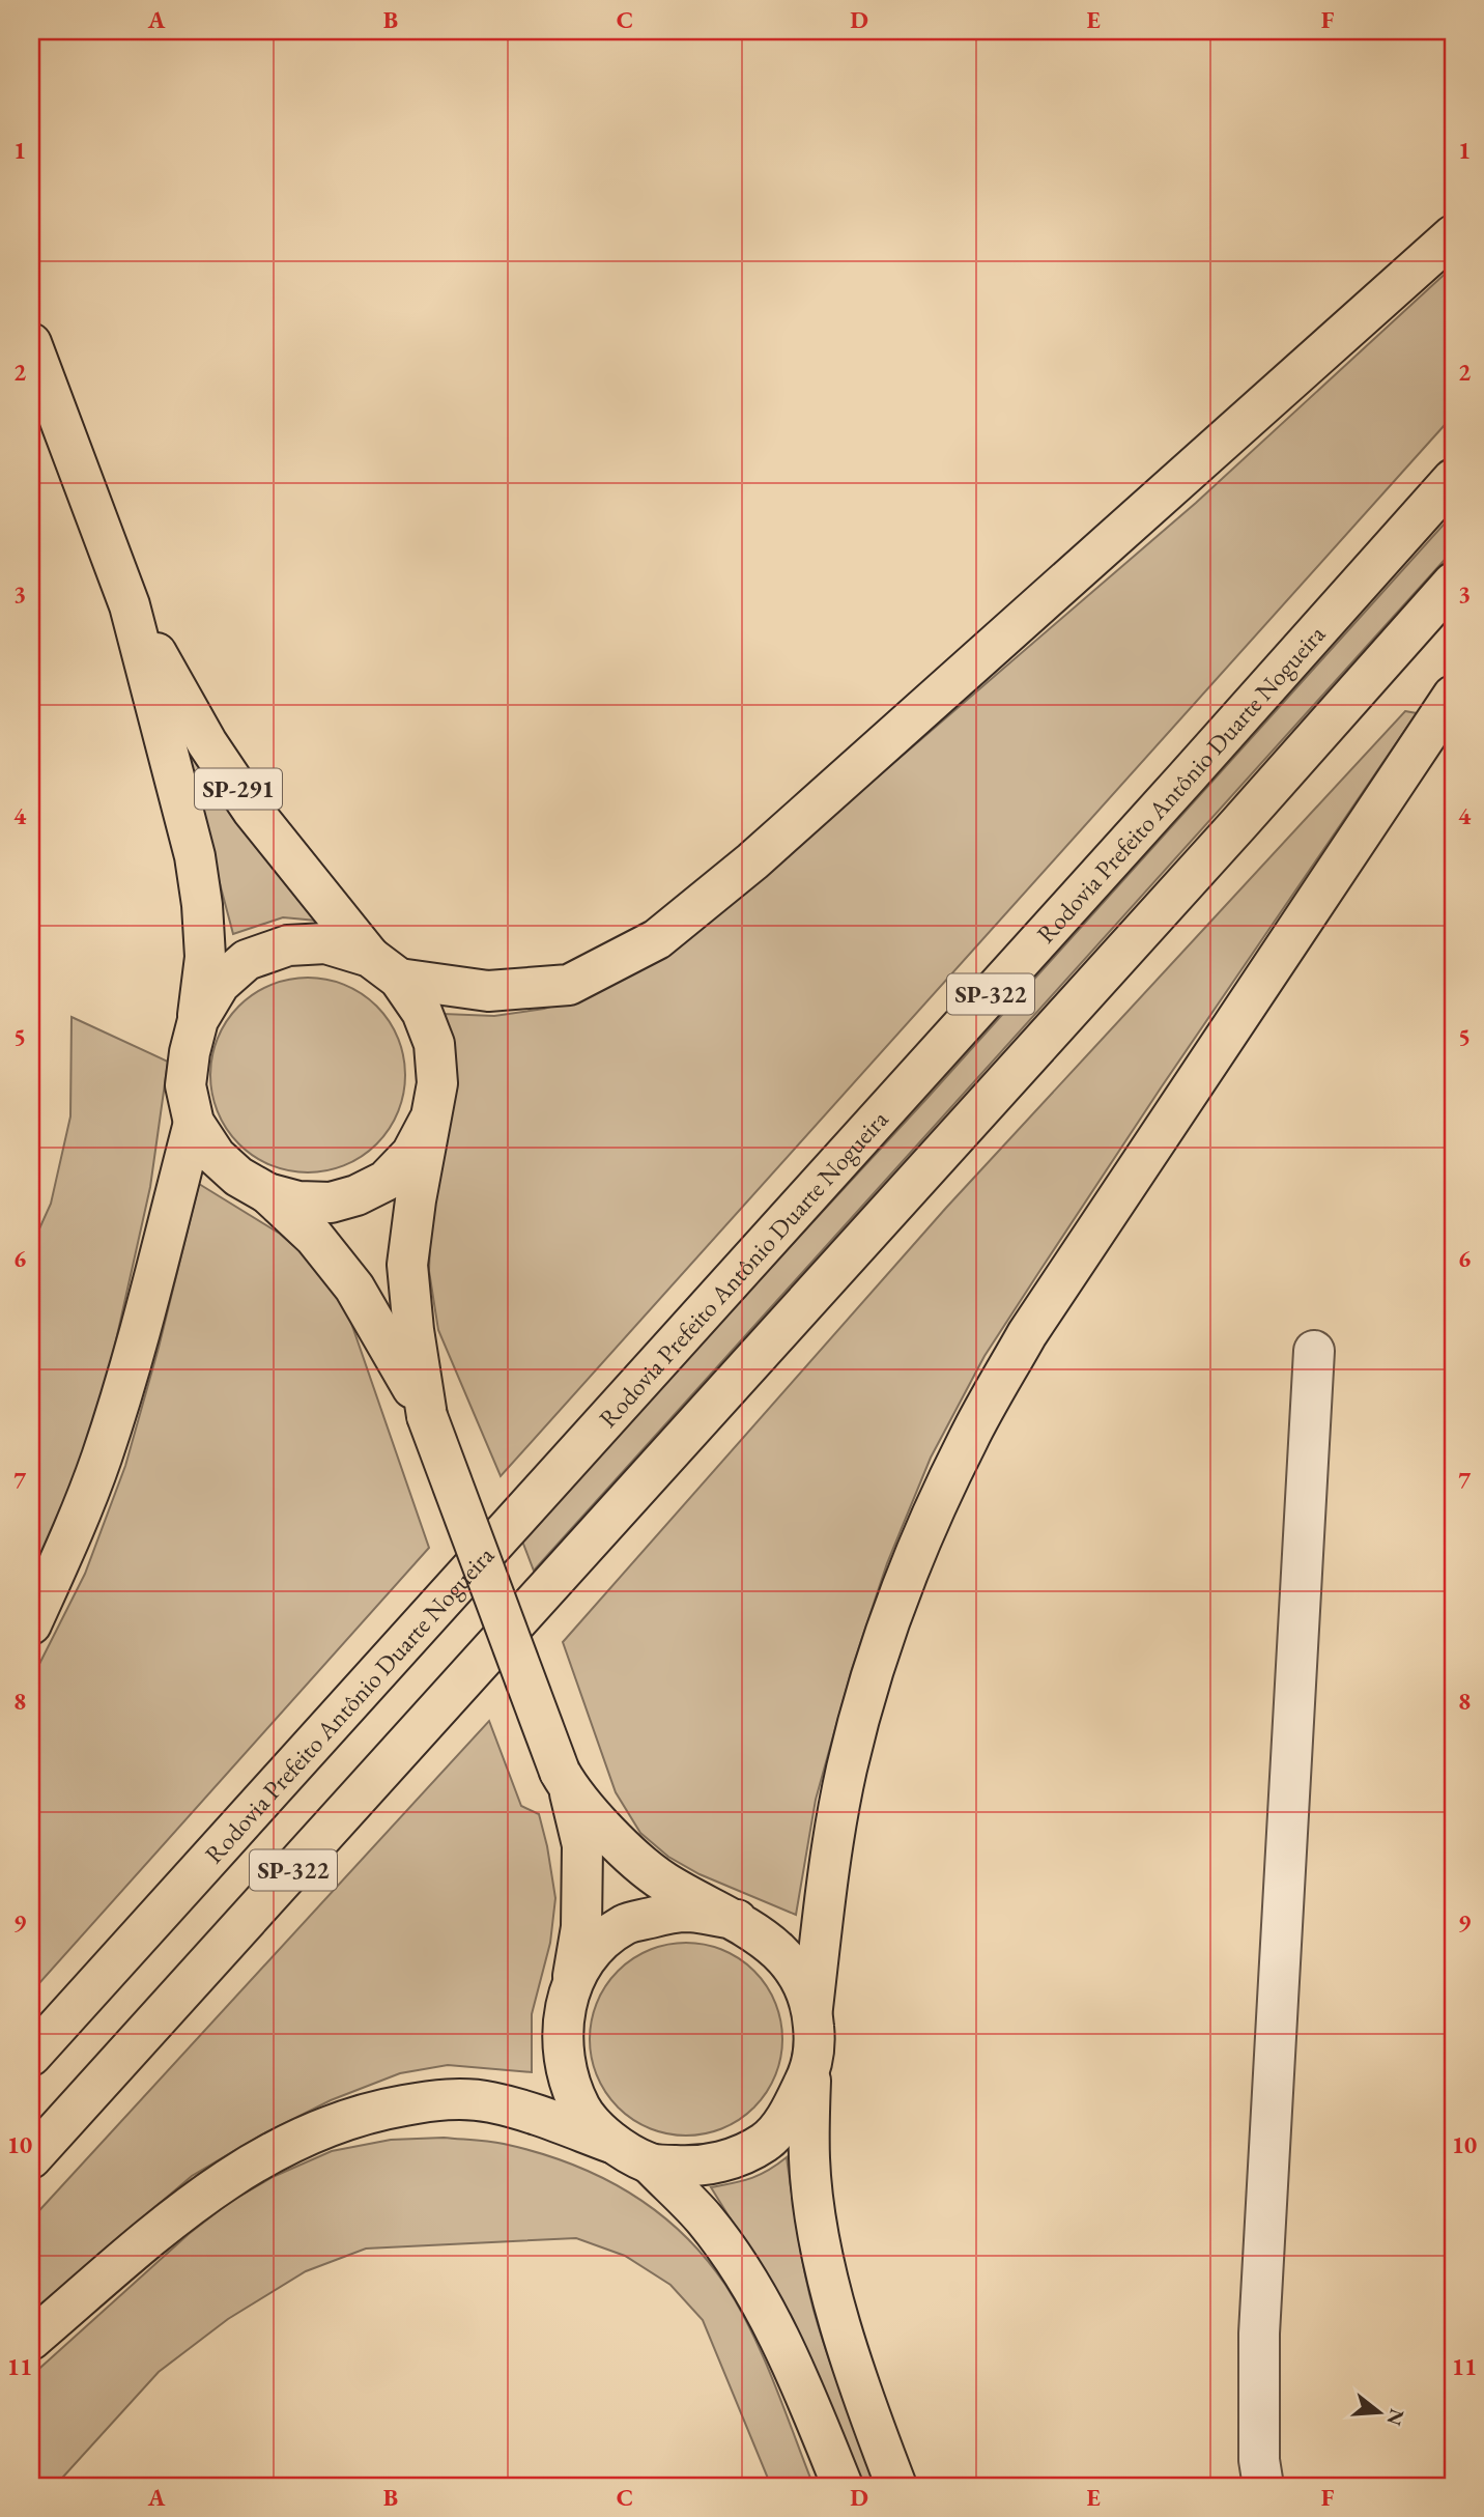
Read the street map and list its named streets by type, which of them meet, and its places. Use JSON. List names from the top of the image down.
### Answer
{
  "streets": {
    "main road": ["Rodovia Prefeito Antônio Duarte Nogueira", "SP-291", "SP-322"]
  },
  "north": "right",
  "grid": {
    "columns": [
      "A",
      "B",
      "C",
      "D",
      "E",
      "F"
    ],
    "rows": [
      "1",
      "2",
      "3",
      "4",
      "5",
      "6",
      "7",
      "8",
      "9",
      "10",
      "11"
    ]
  }
}
